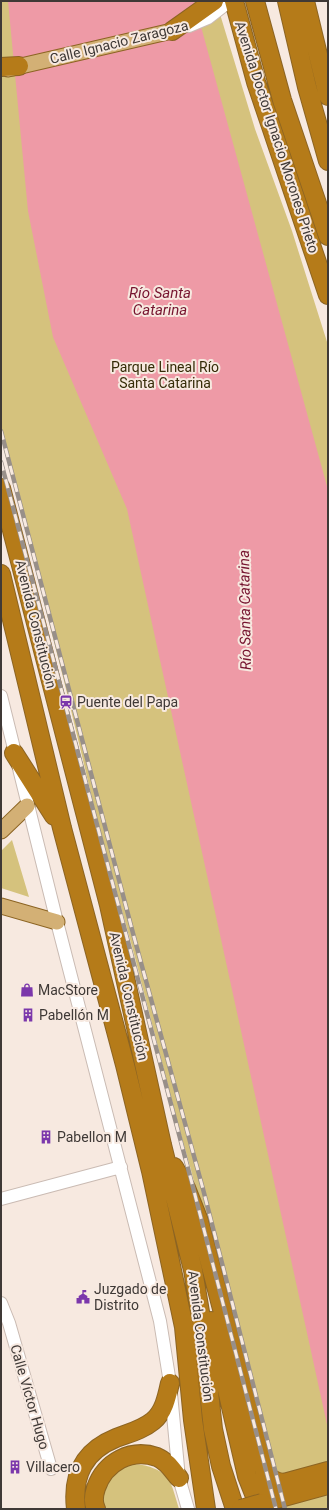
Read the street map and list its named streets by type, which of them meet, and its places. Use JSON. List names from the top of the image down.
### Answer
{
  "streets": {
    "highway": ["Avenida Doctor Ignacio Morones Prieto", "Avenida Constitución"],
    "main road": ["Calle Ignacio Zaragoza"],
    "street": ["Calle Víctor Hugo"]
  },
  "water": ["Río Santa Catarina"],
  "parks": ["Parque Lineal Río Santa Catarina"],
  "places": {
    "station": ["Puente del Papa"],
    "shop": ["MacStore"],
    "building": ["Pabellón M", "Pabellon M", "Villacero"],
    "public building": ["Juzgado de Distrito"]
  }
}
